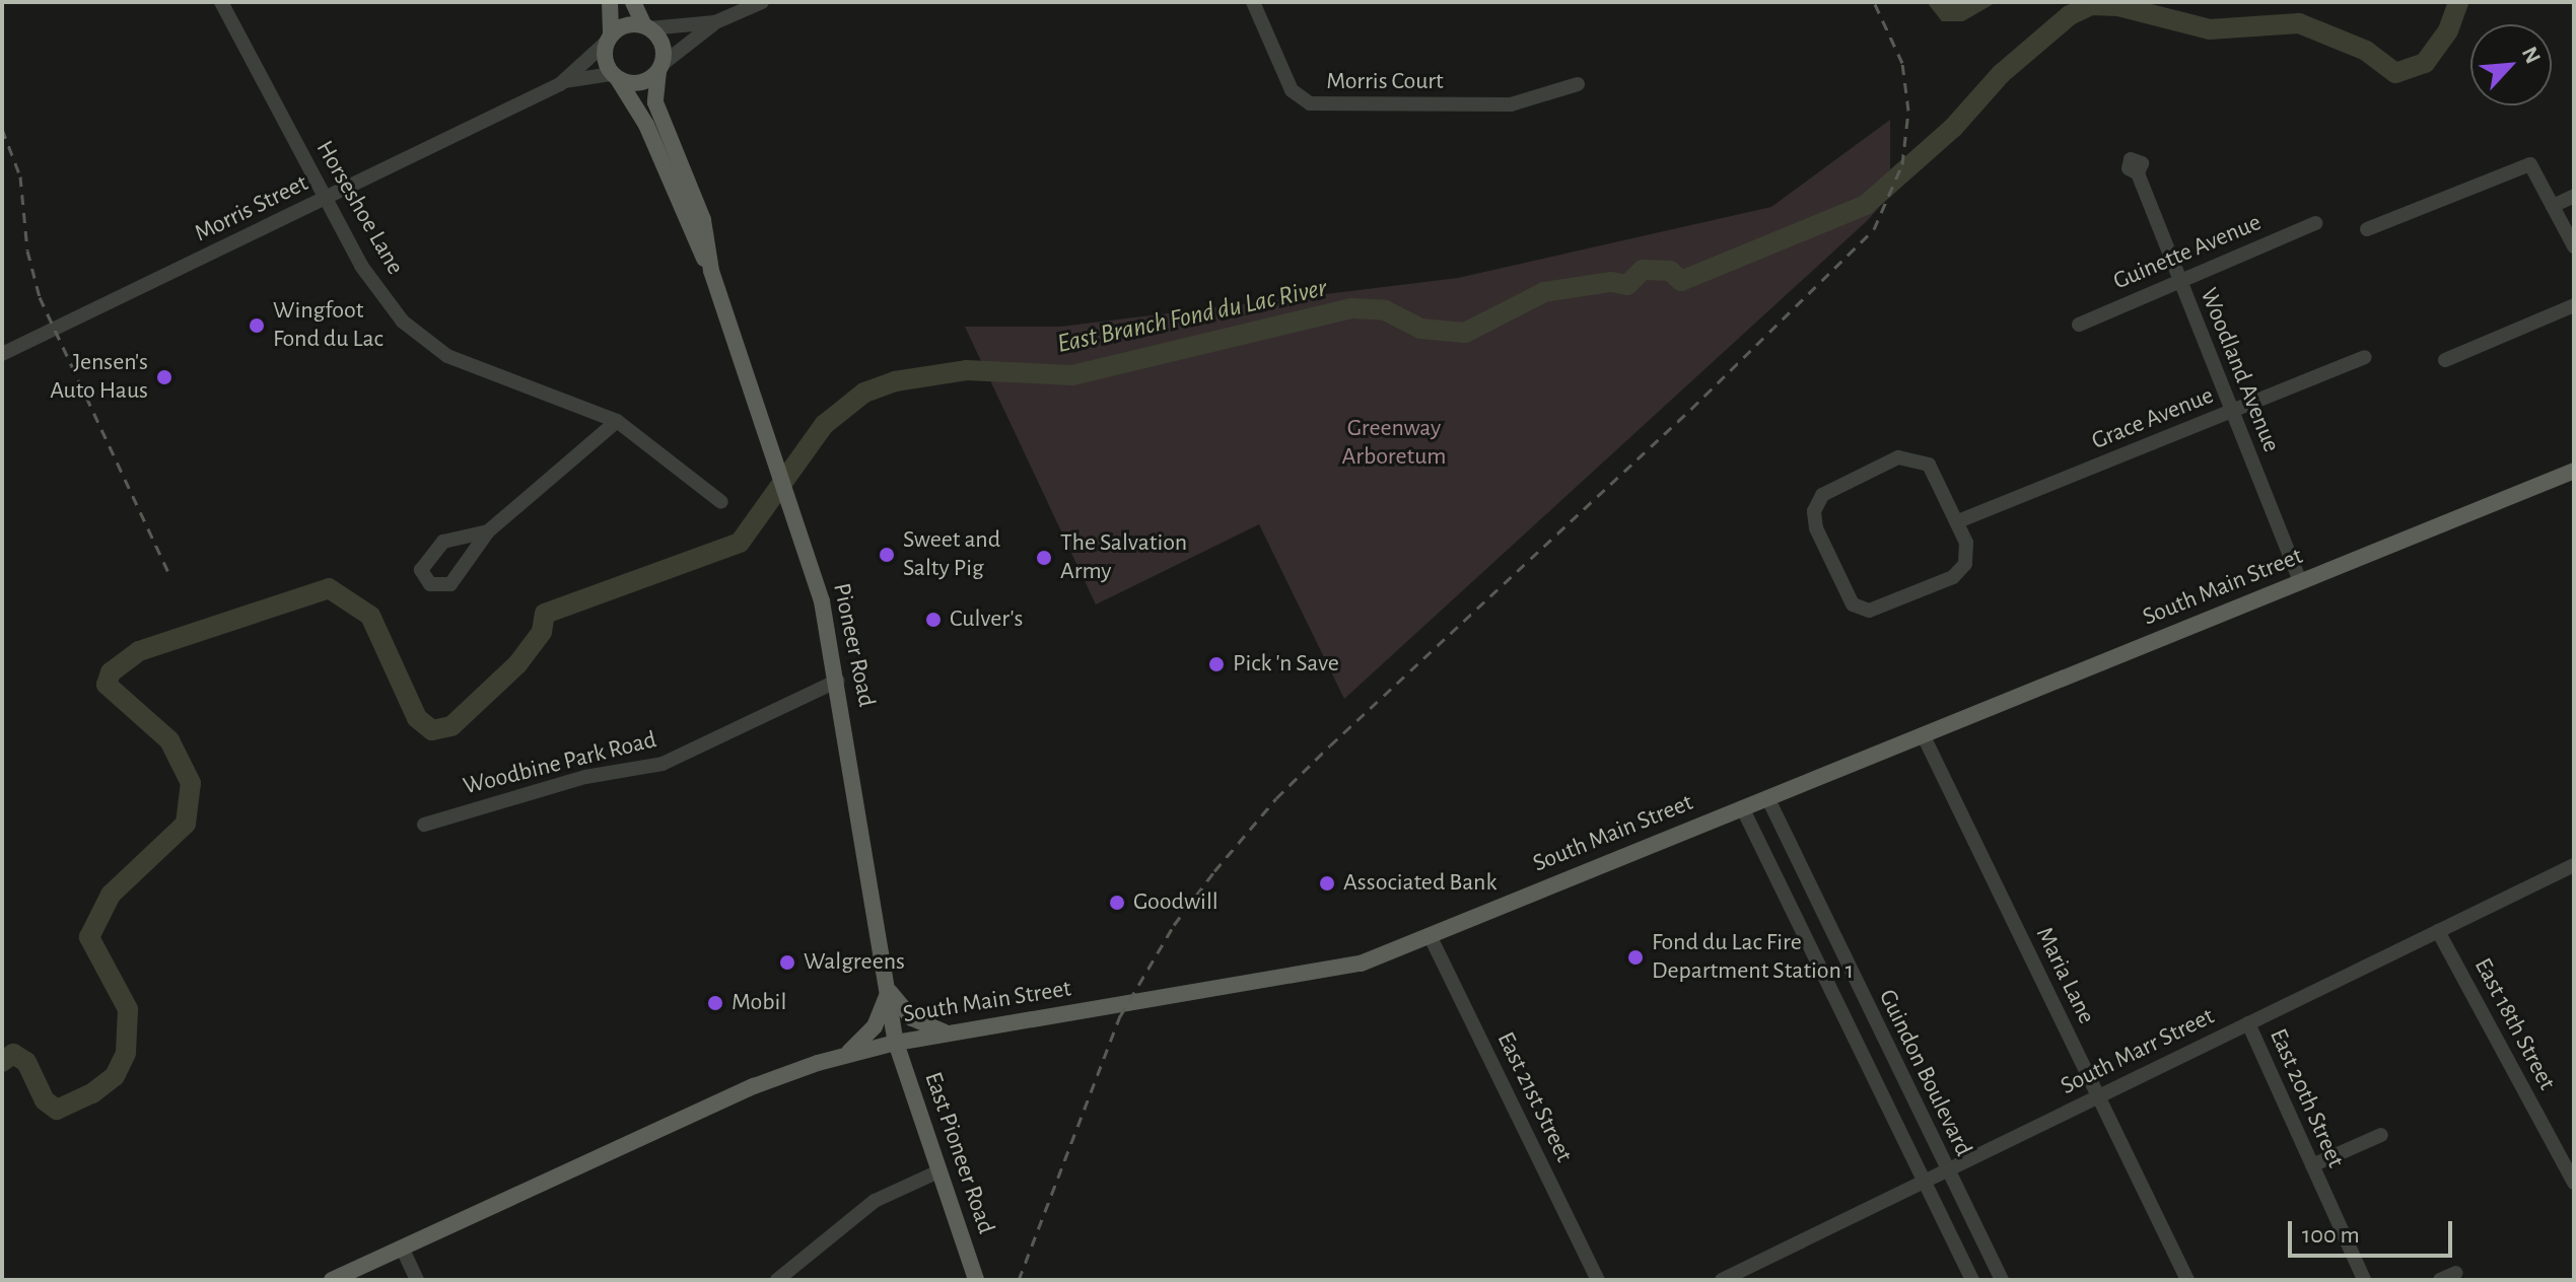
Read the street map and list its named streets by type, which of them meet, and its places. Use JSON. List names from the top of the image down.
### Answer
{
  "streets": {
    "main road": ["South Main Street", "Pioneer Road", "East Pioneer Road"],
    "street": [
      "Morris Court",
      "Horseshoe Lane",
      "Morris Street",
      "Guinette Avenue",
      "Woodland Avenue",
      "Grace Avenue",
      "Woodbine Park Road",
      "Maria Lane",
      "East 18th Street",
      "South Marr Street",
      "Guindon Boulevard",
      "East 21st Street",
      "East 20th Street"
    ]
  },
  "crossings": [
    ["Horseshoe Lane", "Morris Street"],
    ["Morris Street", "Pioneer Road"],
    ["Guinette Avenue", "Woodland Avenue"],
    ["Woodland Avenue", "Grace Avenue"],
    ["Woodland Avenue", "South Main Street"],
    ["South Main Street", "Pioneer Road"],
    ["South Main Street", "Maria Lane"],
    ["South Main Street", "Guindon Boulevard"],
    ["South Main Street", "East 21st Street"],
    ["South Main Street", "East Pioneer Road"],
    ["Pioneer Road", "Woodbine Park Road"],
    ["Pioneer Road", "East Pioneer Road"],
    ["Maria Lane", "South Marr Street"],
    ["East 18th Street", "South Marr Street"],
    ["South Marr Street", "Guindon Boulevard"],
    ["South Marr Street", "East 20th Street"]
  ],
  "water": ["East Branch Fond du Lac River"],
  "parks": ["Greenway Arboretum"],
  "places": [
    "Wingfoot Fond du Lac",
    "Jensen's Auto Haus",
    "Sweet and Salty Pig",
    "The Salvation Army",
    "Culver's",
    "Pick 'n Save",
    "Associated Bank",
    "Goodwill",
    "Fond du Lac Fire Department Station 1",
    "Walgreens",
    "Mobil"
  ],
  "scale_bar": "100 m",
  "north": "top right"
}
